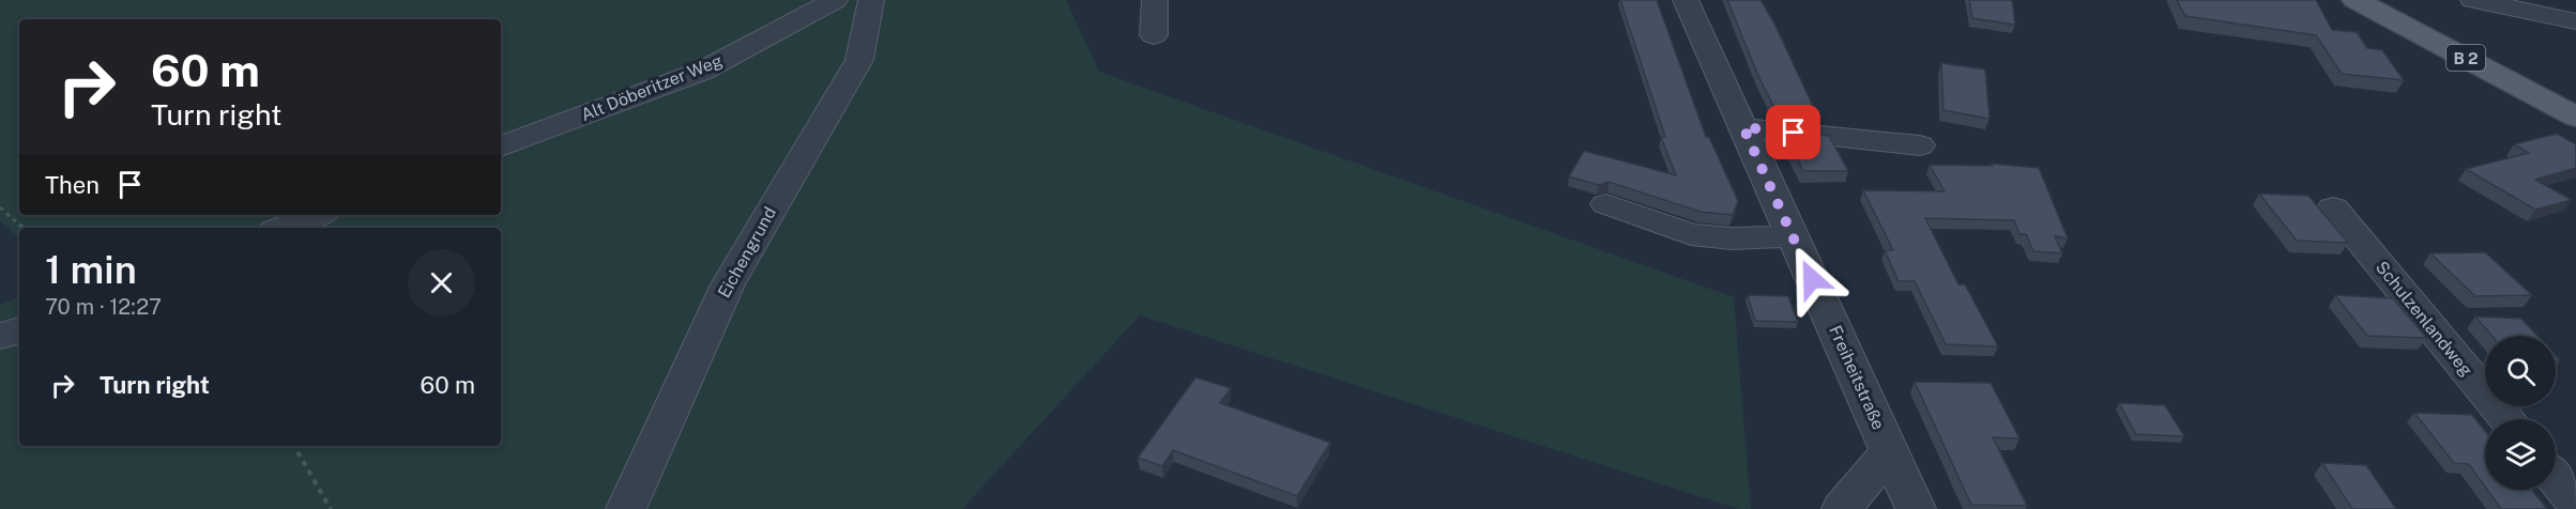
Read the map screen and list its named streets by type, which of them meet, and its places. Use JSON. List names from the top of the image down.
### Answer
{
  "streets": {
    "main road": ["B 2"],
    "street": [
      "Alt Döberitzer Weg",
      "Eichengrund",
      "Schulzenlandweg",
      "Freiheitstraße"
    ]
  },
  "page": {
    "turn": ["60 m", "Turn right"],
    "then": "Then",
    "heading": ["1 min", "70 m · 12:27"],
    "list": [
      {
        "name": "Turn right",
        "value": "60 m"
      }
    ]
  }
}
